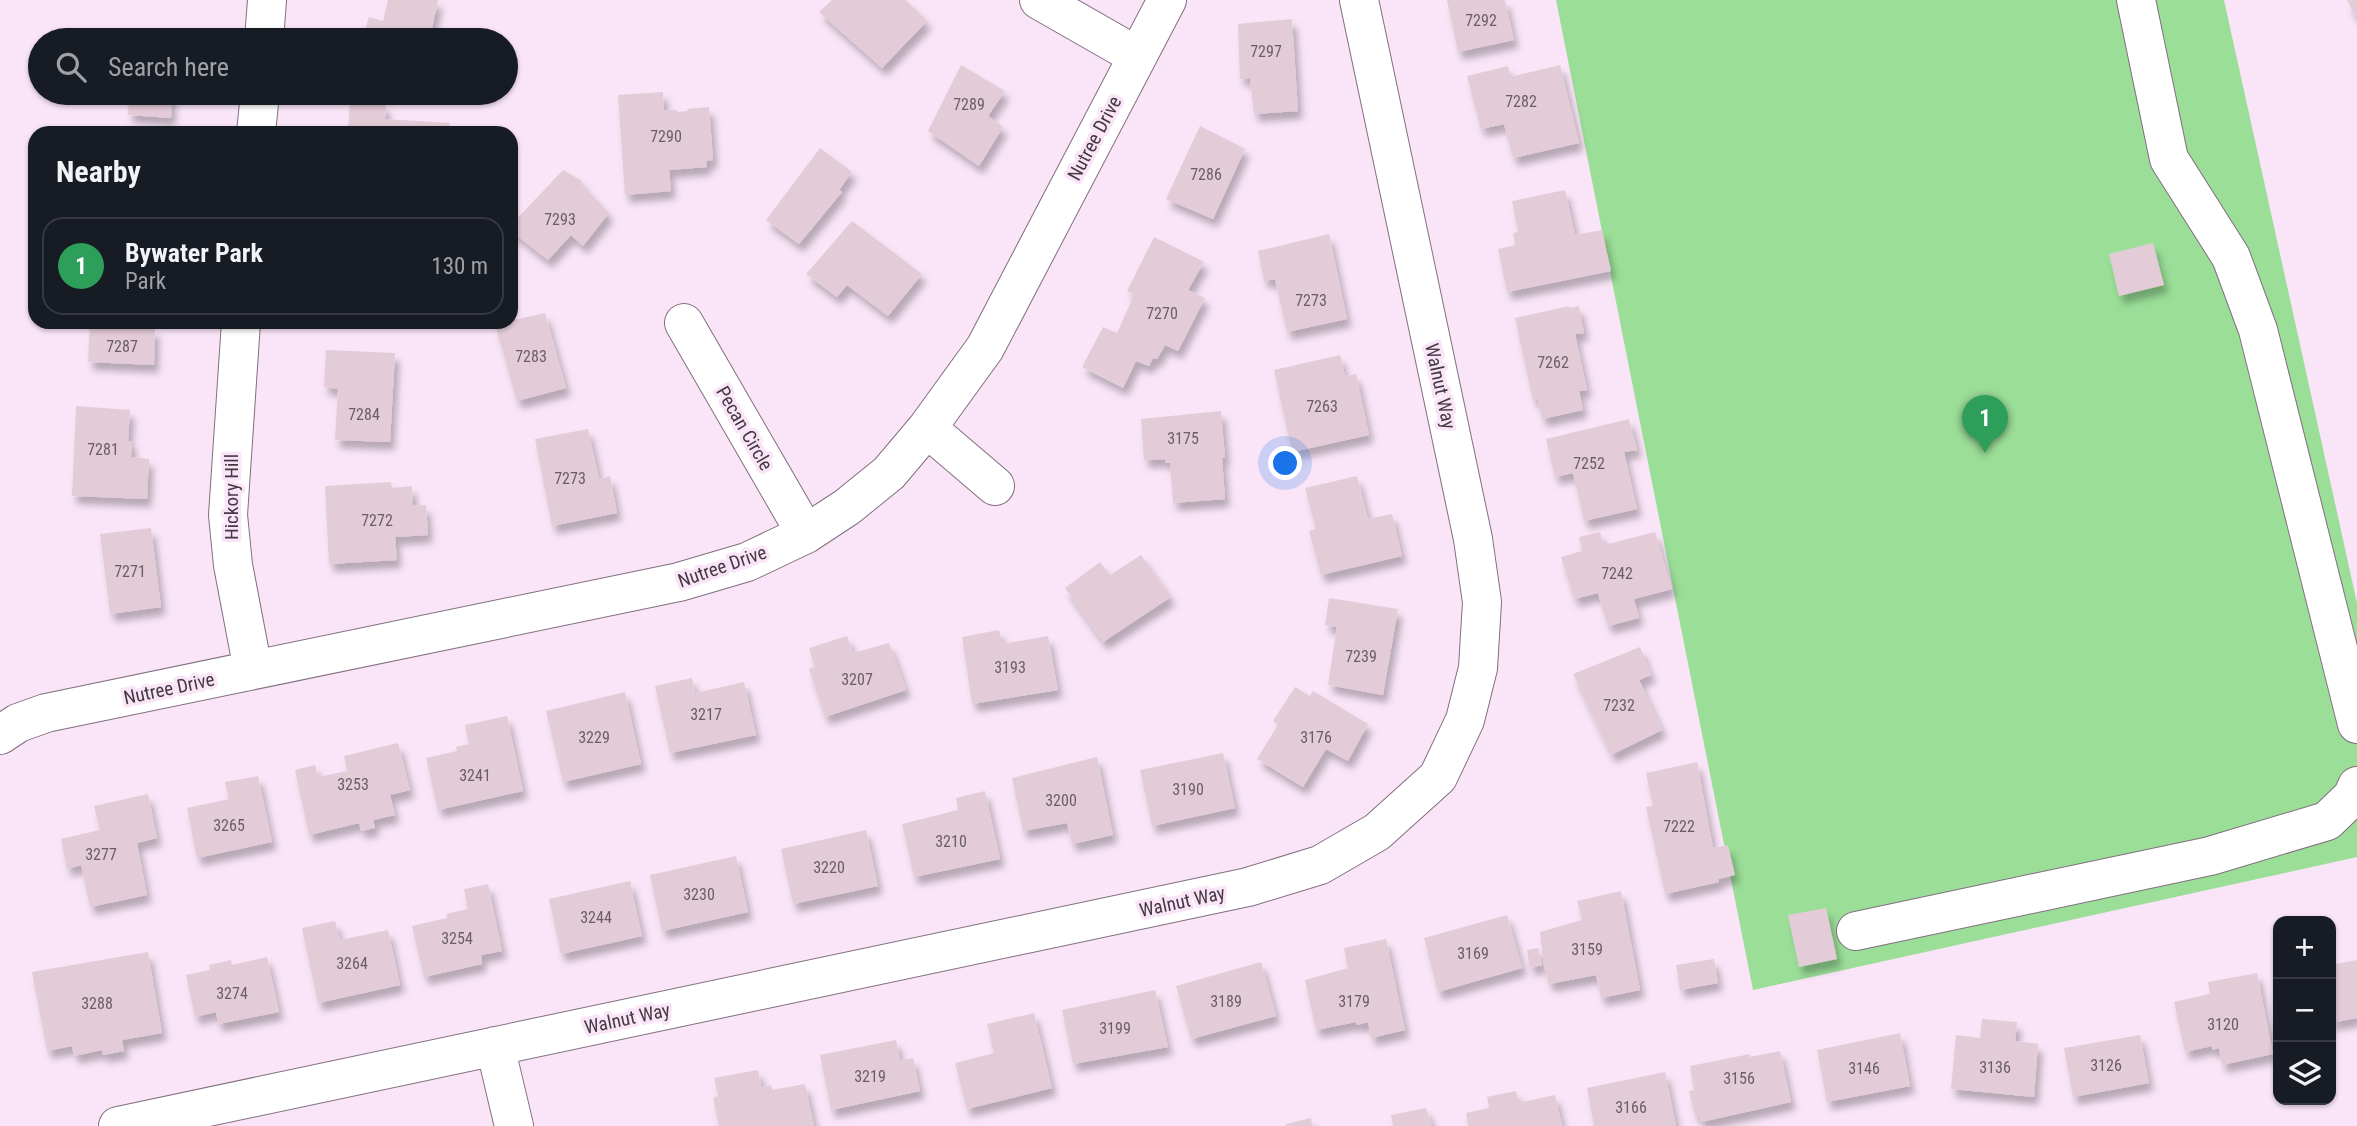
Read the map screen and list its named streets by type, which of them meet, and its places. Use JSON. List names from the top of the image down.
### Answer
{
  "streets": {
    "street": [
      "Nutree Drive",
      "Walnut Way",
      "Pecan Circle",
      "Hickory Hill"
    ]
  },
  "crossings": [
    ["Nutree Drive", "Pecan Circle"],
    ["Nutree Drive", "Hickory Hill"]
  ],
  "house_numbers": [
    "7292",
    "7297",
    "7282",
    "7289",
    "7290",
    "7286",
    "7293",
    "7273",
    "7270",
    "7287",
    "7283",
    "7262",
    "7263",
    "7284",
    "3175",
    "7281",
    "7252",
    "7273",
    "7272",
    "7271",
    "7242",
    "7239",
    "3193",
    "3207",
    "7232",
    "3217",
    "3229",
    "3176",
    "3241",
    "3253",
    "3190",
    "3200",
    "3265",
    "7222",
    "3210",
    "3277",
    "3220",
    "3230",
    "3244",
    "3254",
    "3159",
    "3169",
    "3264",
    "3274",
    "3189",
    "3179",
    "3288",
    "3120",
    "3199",
    "3126",
    "3136",
    "3146",
    "3219",
    "3156",
    "3166"
  ],
  "page": {
    "search": "Search here",
    "heading": "Nearby",
    "list": [
      {
        "mark": "1",
        "name": "Bywater Park",
        "note": "Park",
        "value": "130 m"
      }
    ],
    "pins": "1",
    "map_buttons": ["+", "−"]
  }
}
